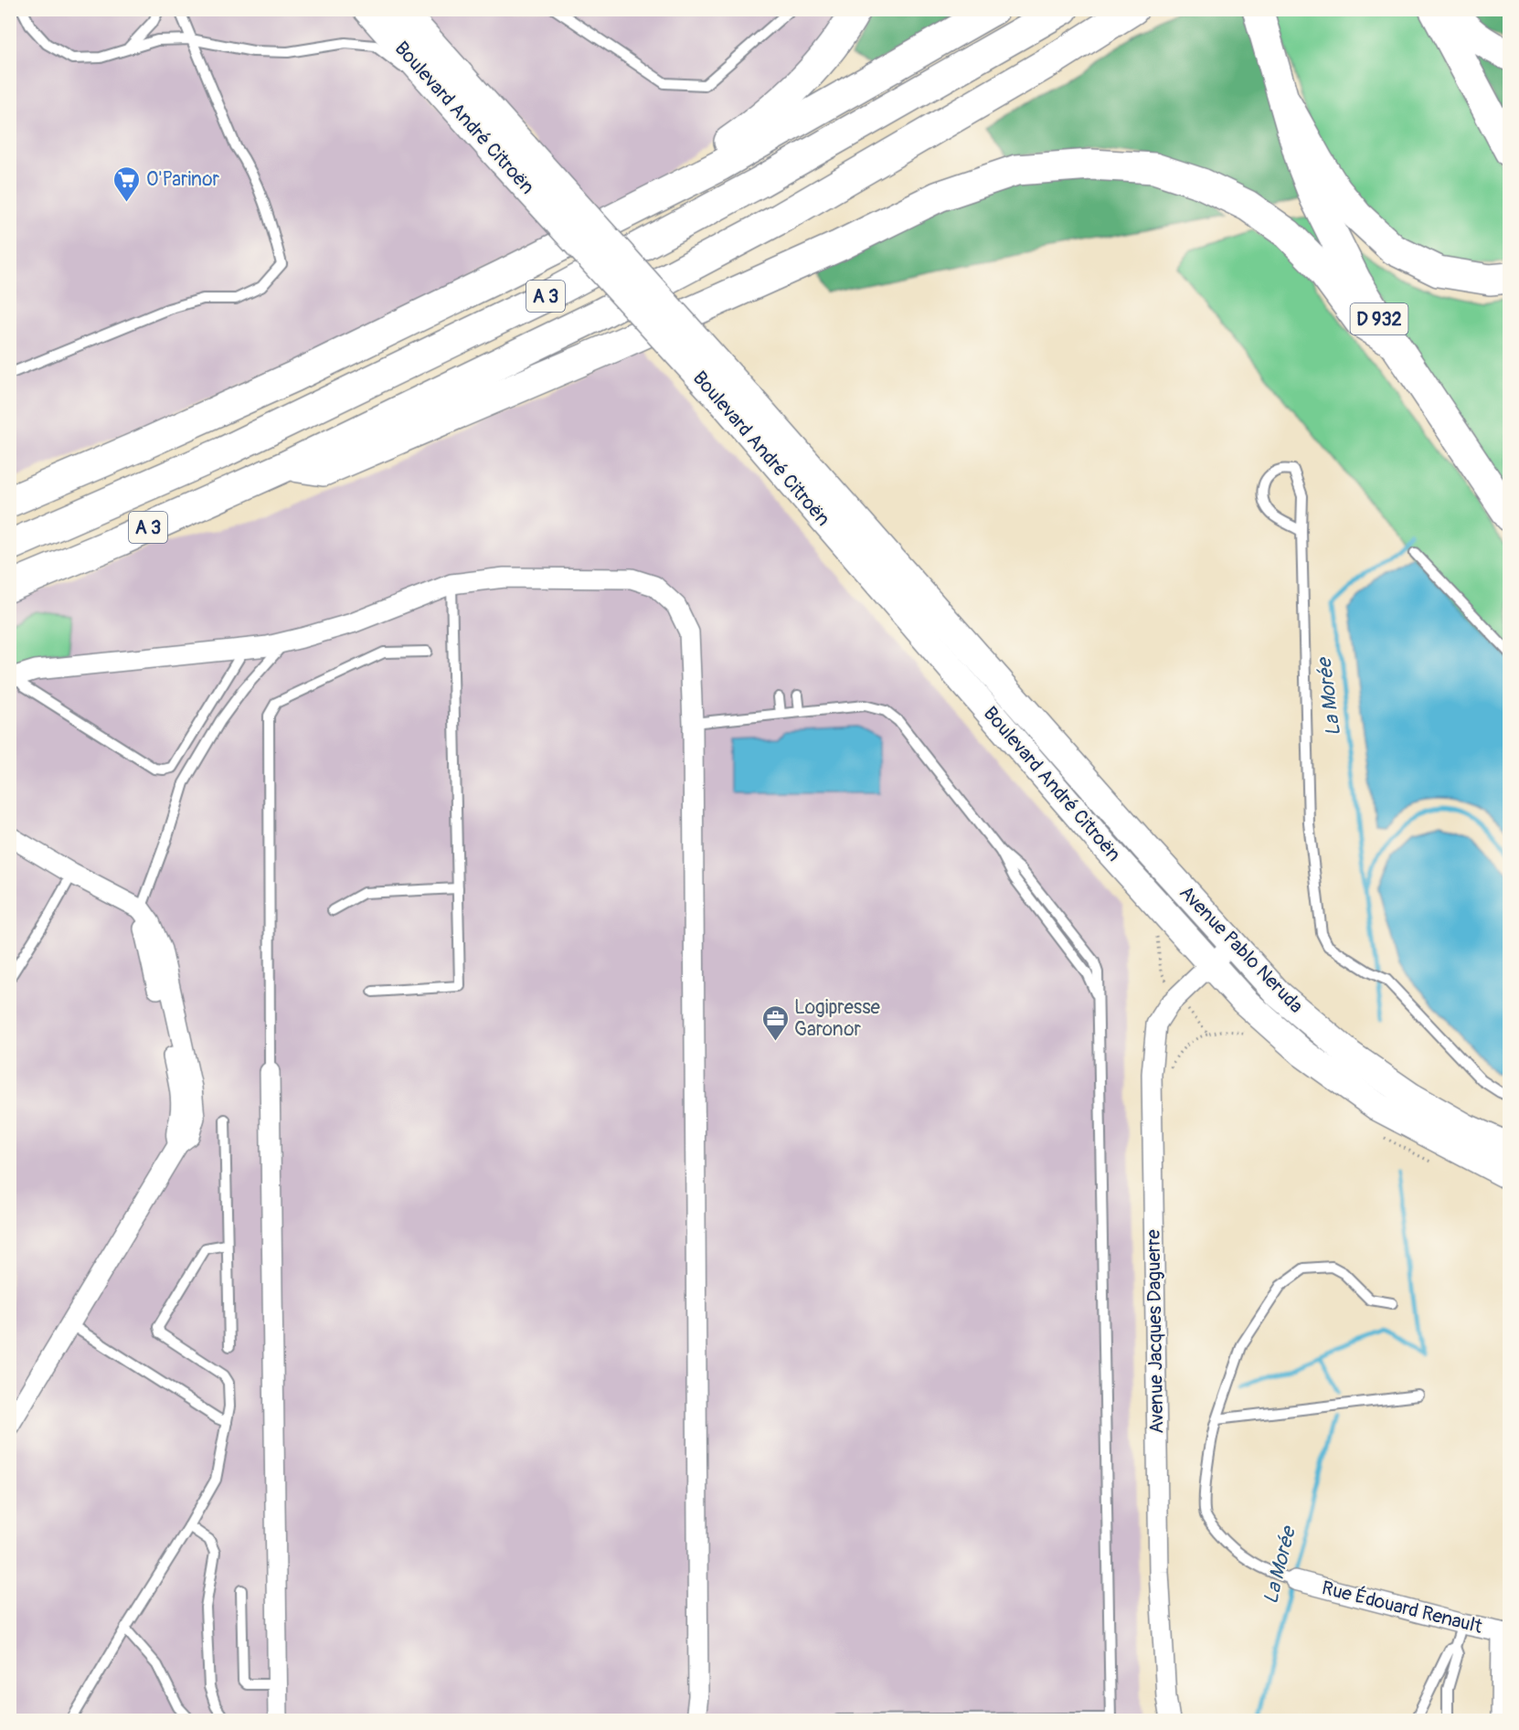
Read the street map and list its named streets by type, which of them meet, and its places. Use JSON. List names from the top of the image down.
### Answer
{
  "streets": {
    "main road": [
      "Boulevard André Citroën",
      "A 3",
      "D 932",
      "Avenue Pablo Neruda"
    ],
    "street": ["Avenue Jacques Daguerre", "Rue Édouard Renault"]
  },
  "crossings": [
    ["Boulevard André Citroën", "Avenue Pablo Neruda"],
    ["Avenue Pablo Neruda", "Avenue Jacques Daguerre"]
  ],
  "water": ["La Morée"],
  "places": {
    "supermarket": ["O'Parinor"],
    "office": ["Logipresse Garonor"]
  }
}
